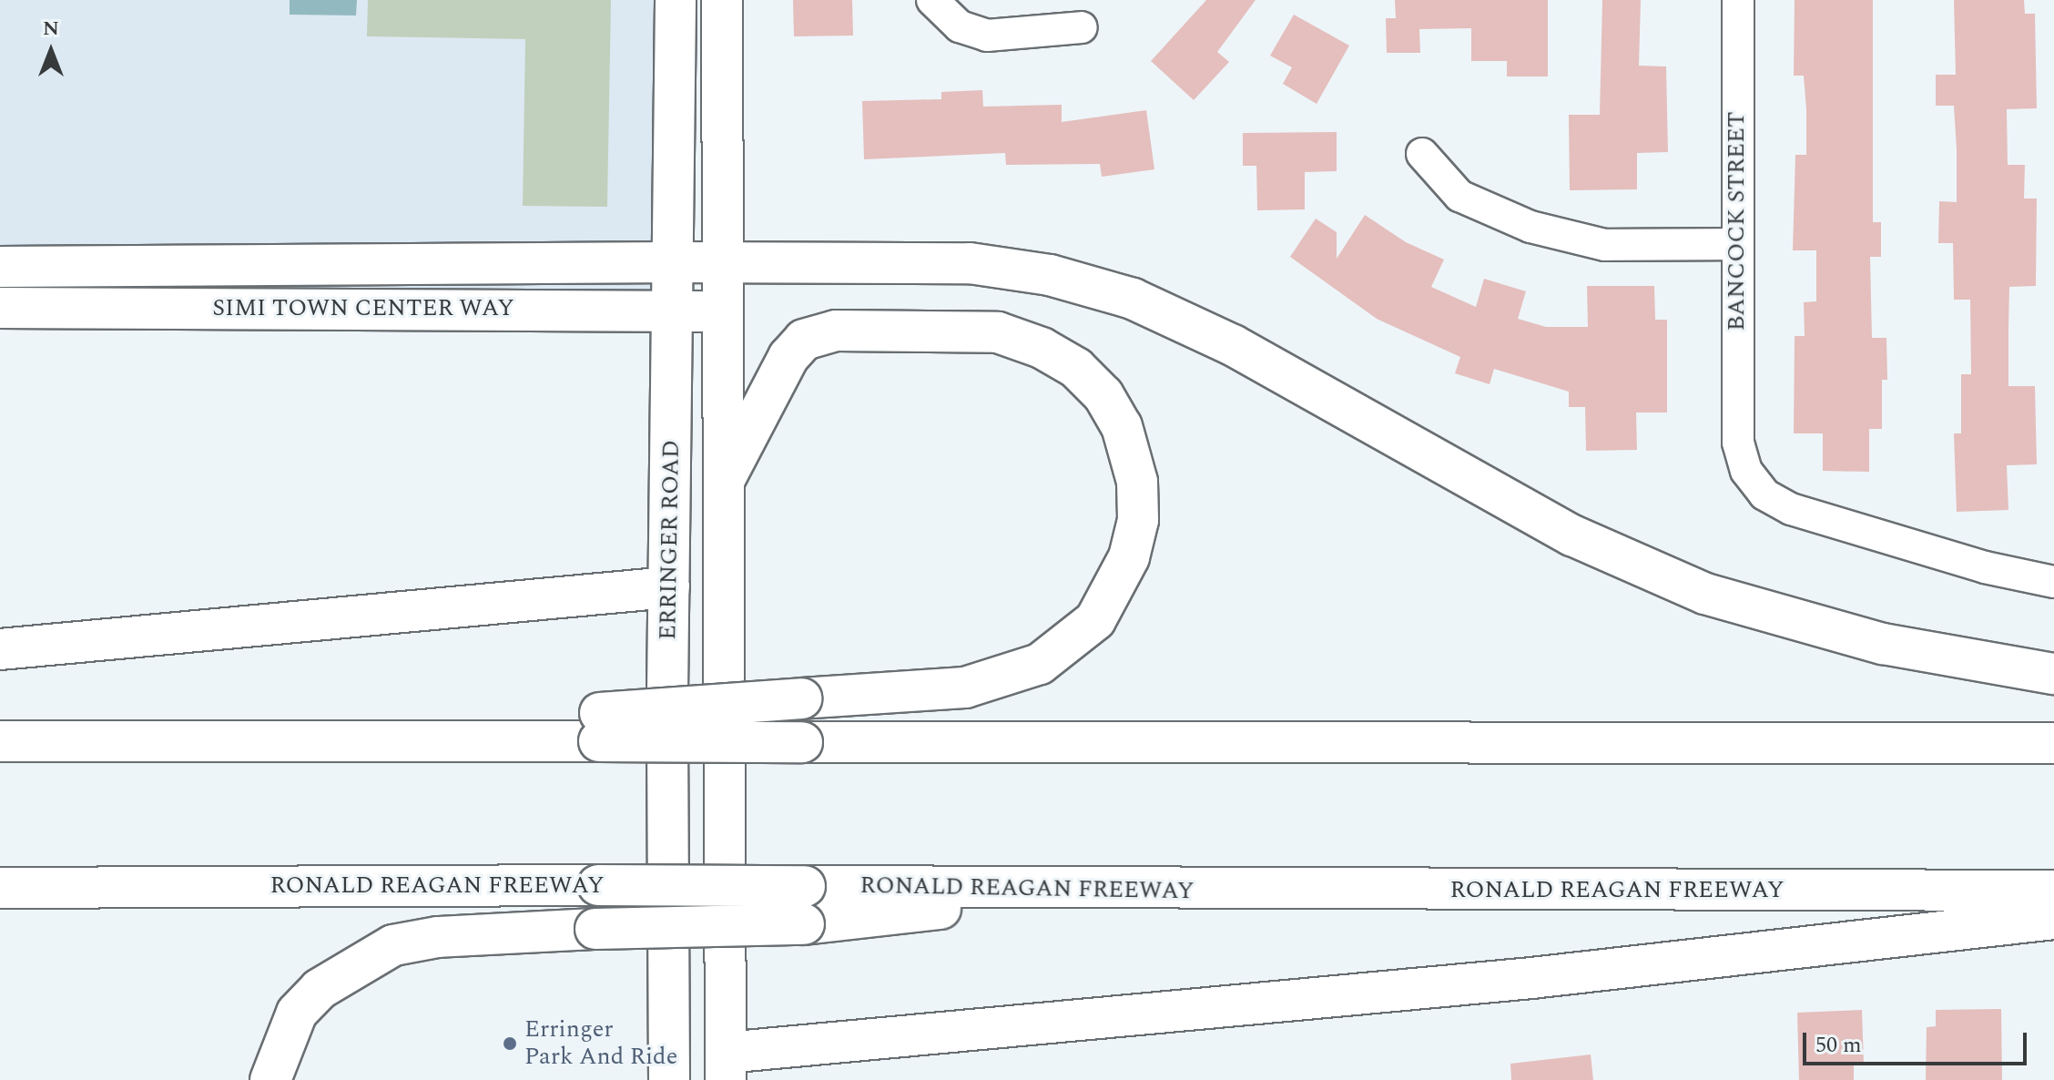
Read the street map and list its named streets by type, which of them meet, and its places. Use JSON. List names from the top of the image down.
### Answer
{
  "streets": {
    "main road": ["SIMI TOWN CENTER WAY", "ERRINGER ROAD", "RONALD REAGAN FREEWAY"],
    "street": ["BANCOCK STREET"]
  },
  "crossings": [
    ["SIMI TOWN CENTER WAY", "ERRINGER ROAD"]
  ],
  "places": ["Erringer Park And Ride"],
  "scale_bar": "50 m",
  "north": "top"
}
